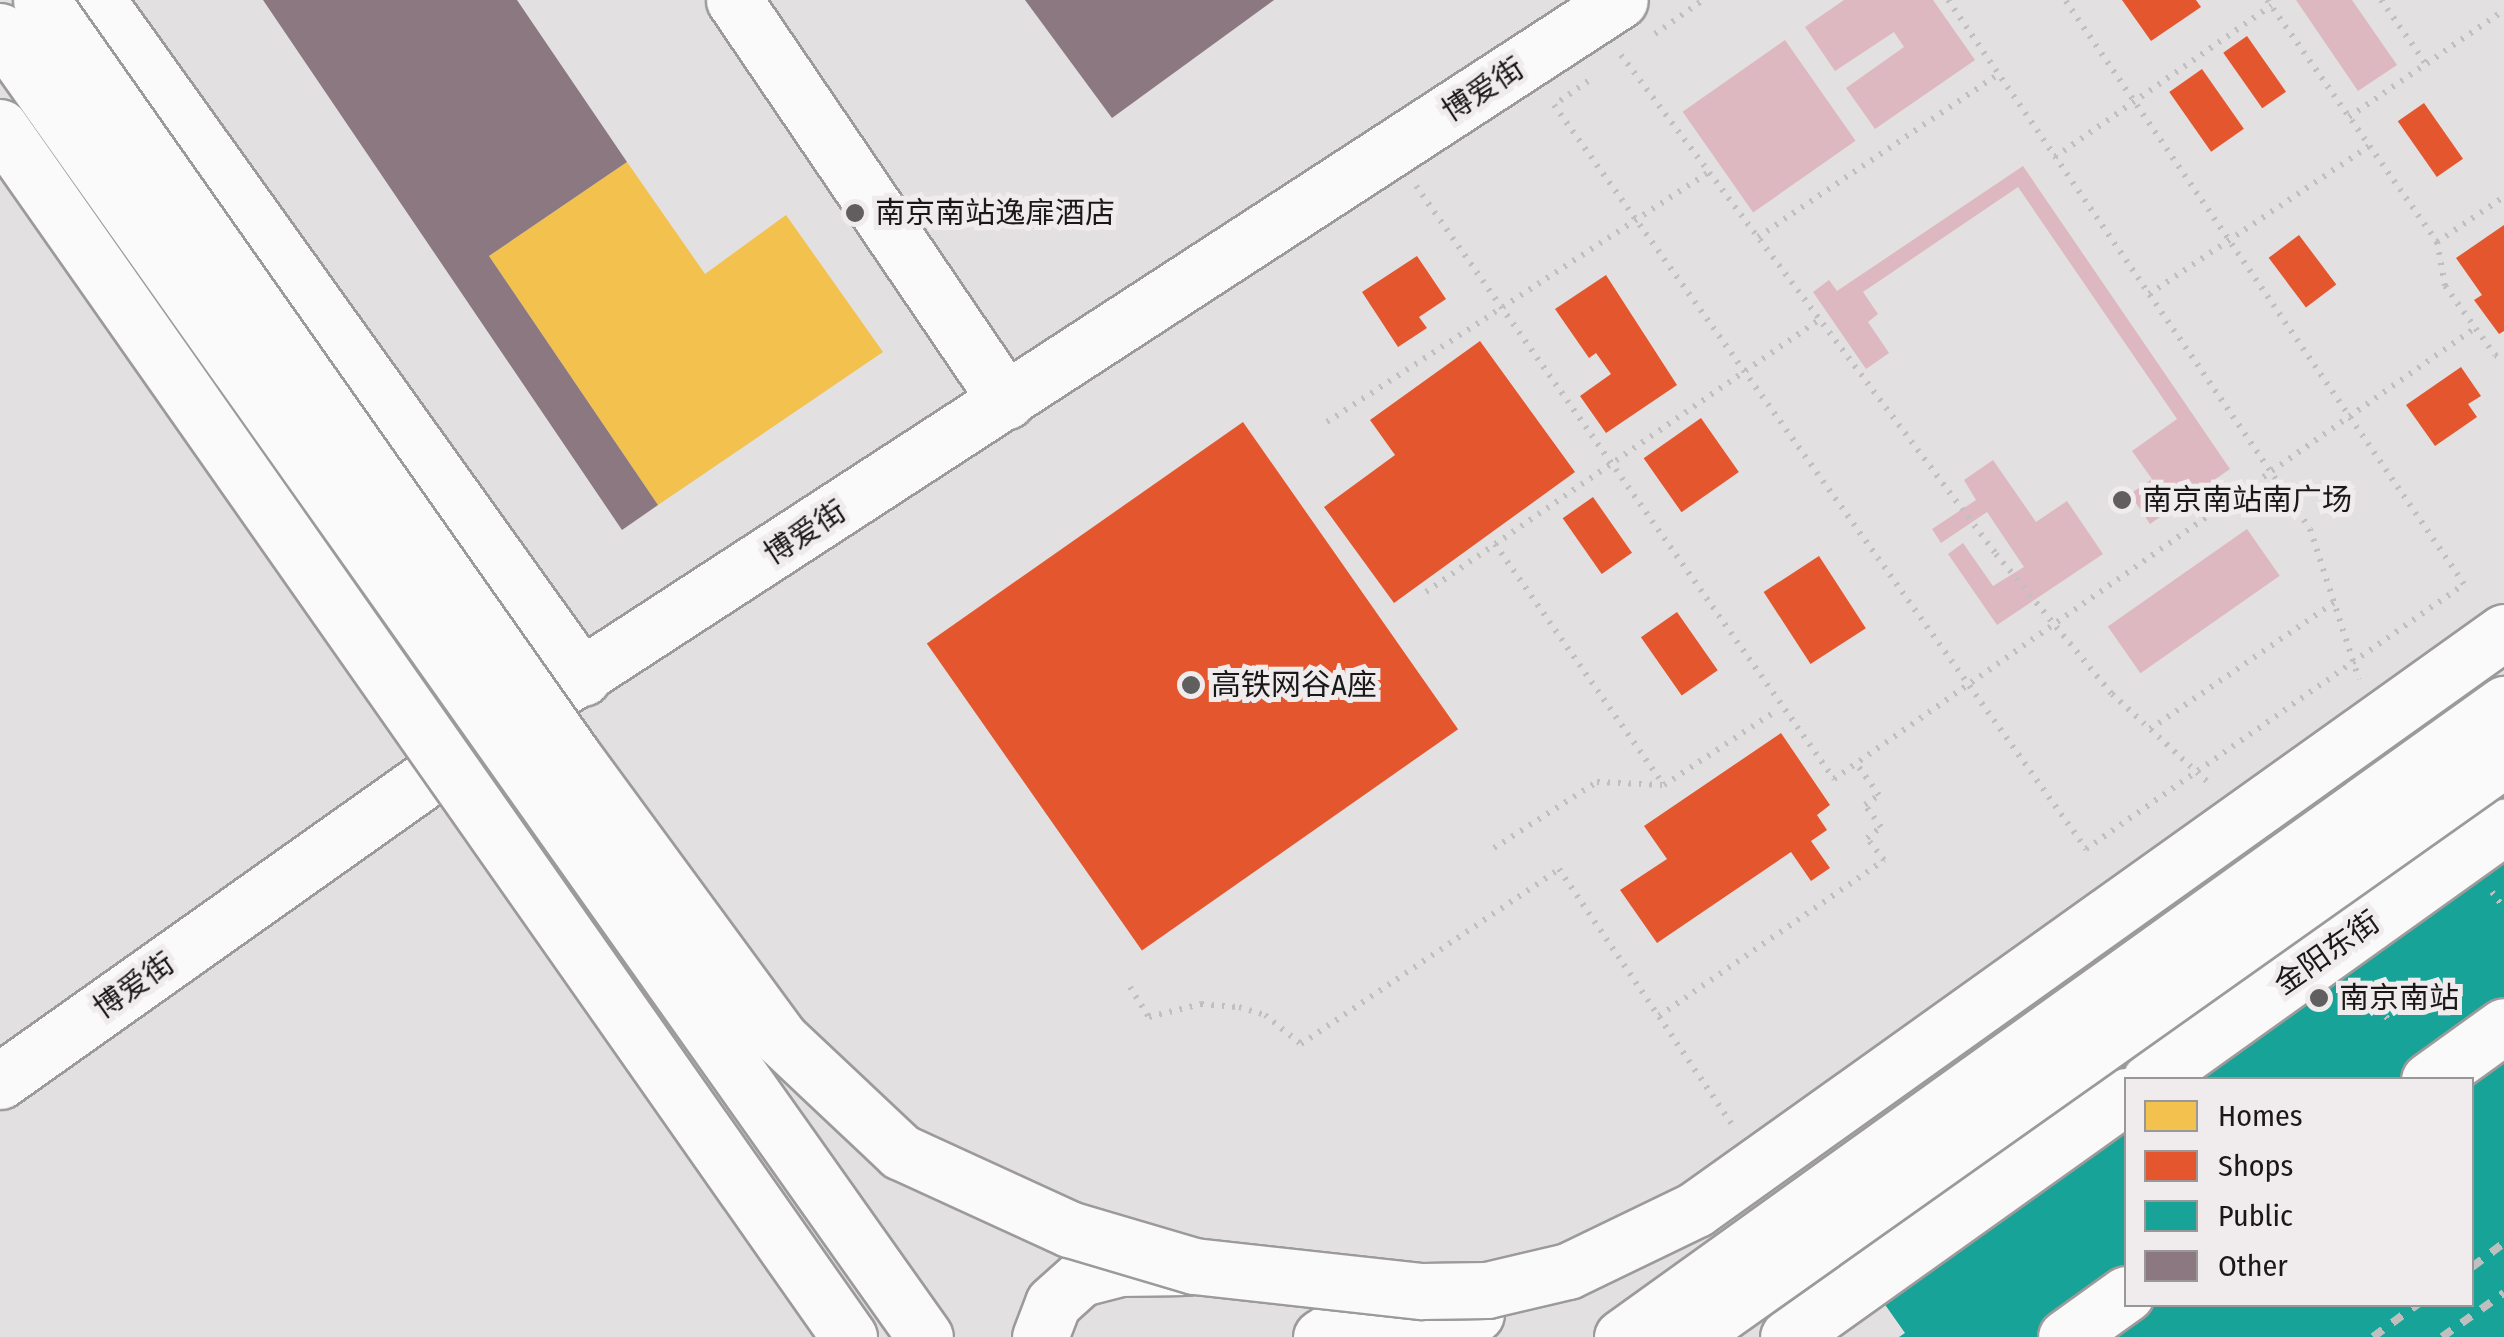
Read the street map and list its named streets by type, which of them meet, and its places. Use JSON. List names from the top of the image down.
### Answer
{
  "streets": {
    "main road": ["博爱街", "金阳东街"]
  },
  "places": [
    "南京南站逸扉酒店",
    "南京南站南广场",
    "高铁网谷A座",
    "南京南站"
  ],
  "legend": [
    "Homes",
    "Shops",
    "Public",
    "Other"
  ]
}
